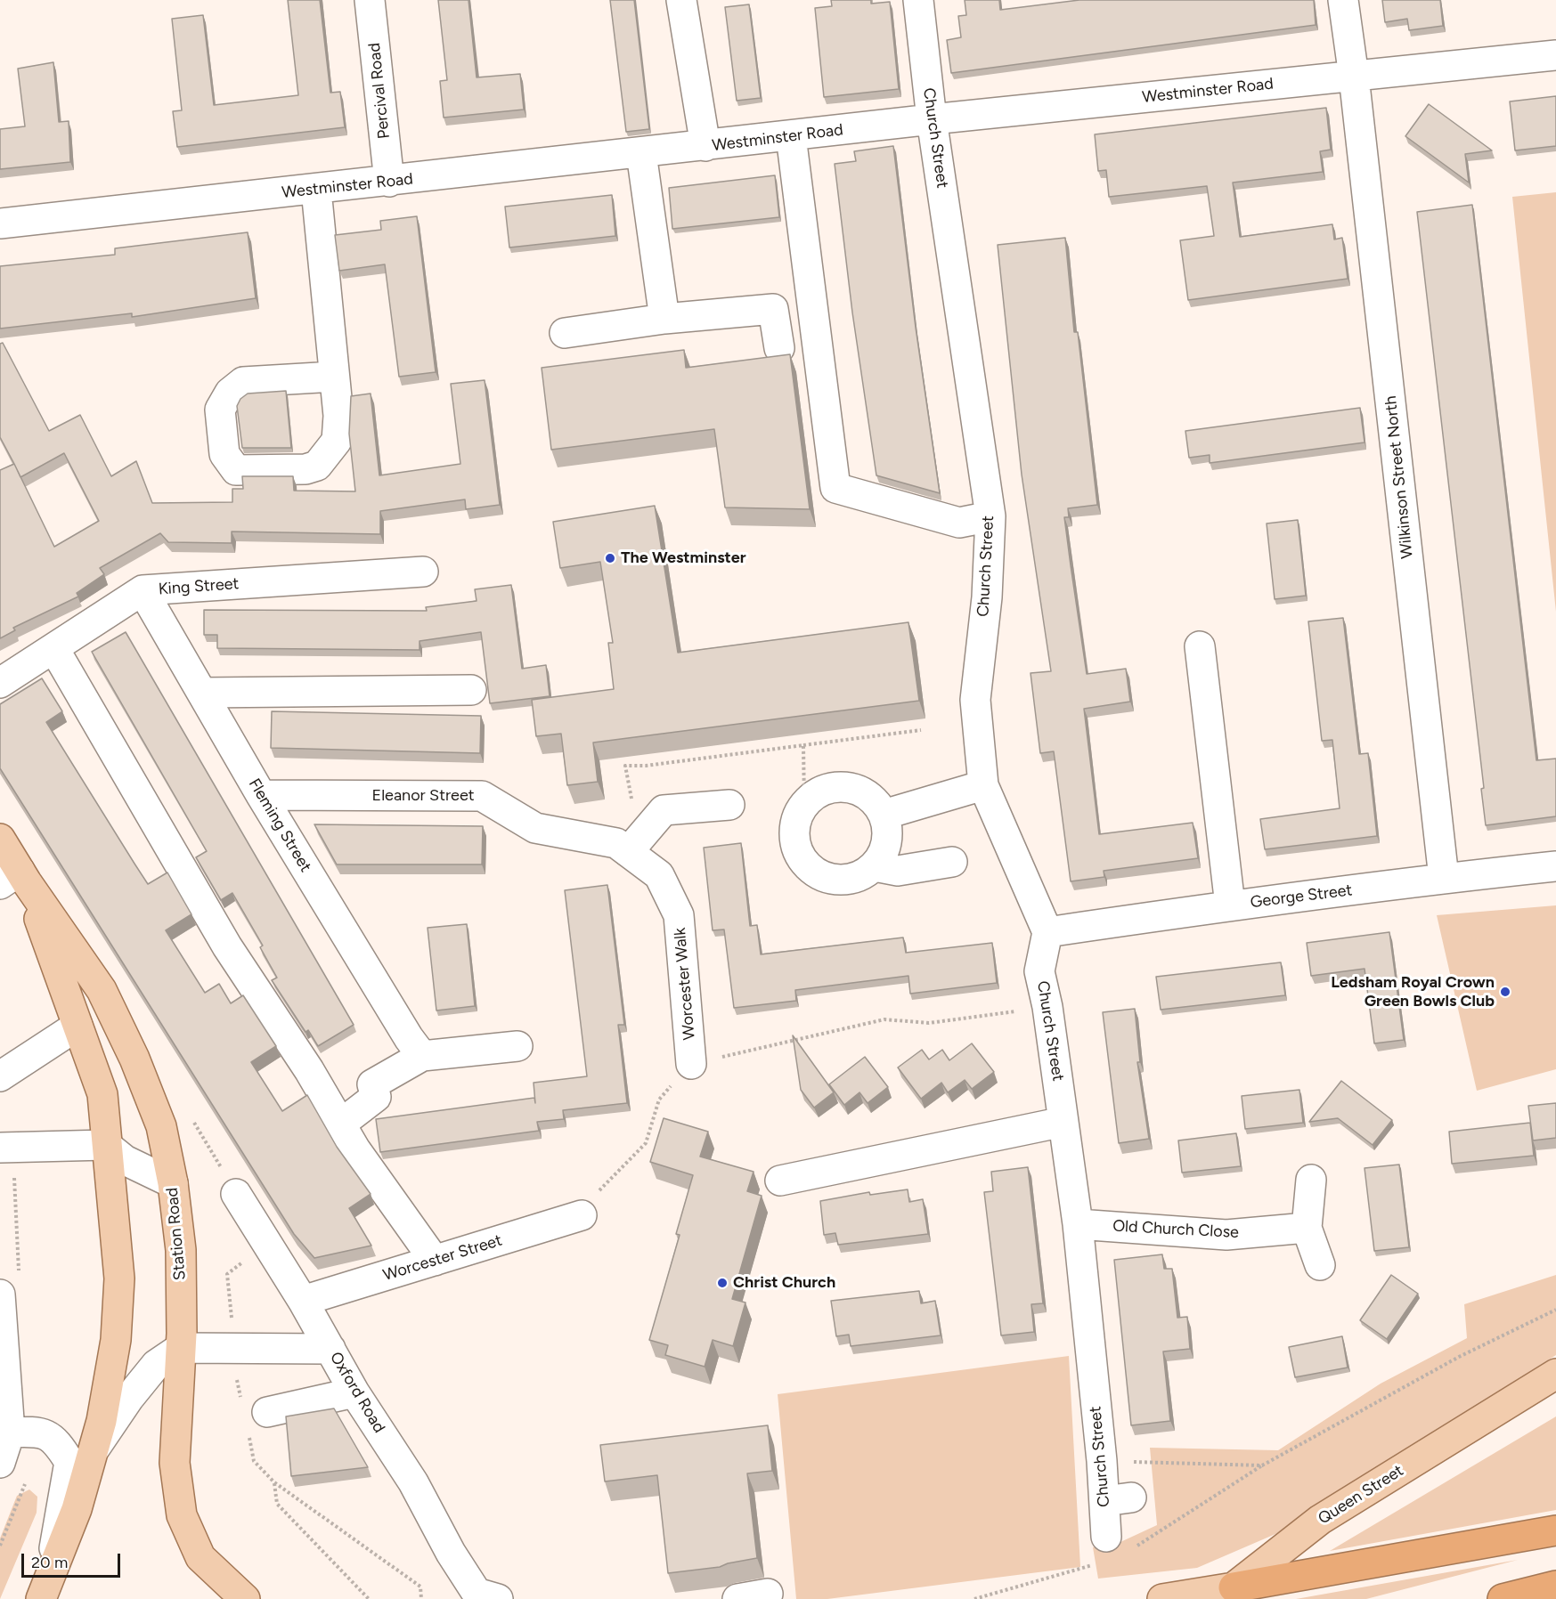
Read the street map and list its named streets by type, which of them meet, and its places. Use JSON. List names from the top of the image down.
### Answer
{
  "streets": {
    "main road": ["Station Road", "Queen Street"],
    "street": [
      "Percival Road",
      "Westminster Road",
      "Church Street",
      "Wilkinson Street North",
      "King Street",
      "Eleanor Street",
      "Fleming Street",
      "George Street",
      "Worcester Walk",
      "Old Church Close",
      "Worcester Street",
      "Oxford Road"
    ]
  },
  "crossings": [
    ["Percival Road", "Westminster Road"],
    ["Westminster Road", "Church Street"],
    ["Westminster Road", "Wilkinson Street North"],
    ["Church Street", "George Street"],
    ["Church Street", "Old Church Close"],
    ["Wilkinson Street North", "George Street"],
    ["King Street", "Fleming Street"],
    ["Eleanor Street", "Fleming Street"],
    ["Eleanor Street", "Worcester Walk"],
    ["Worcester Street", "Oxford Road"]
  ],
  "places": ["The Westminster", "Ledsham Royal Crown Green Bowls Club", "Christ Church"],
  "scale_bar": "20 m"
}
